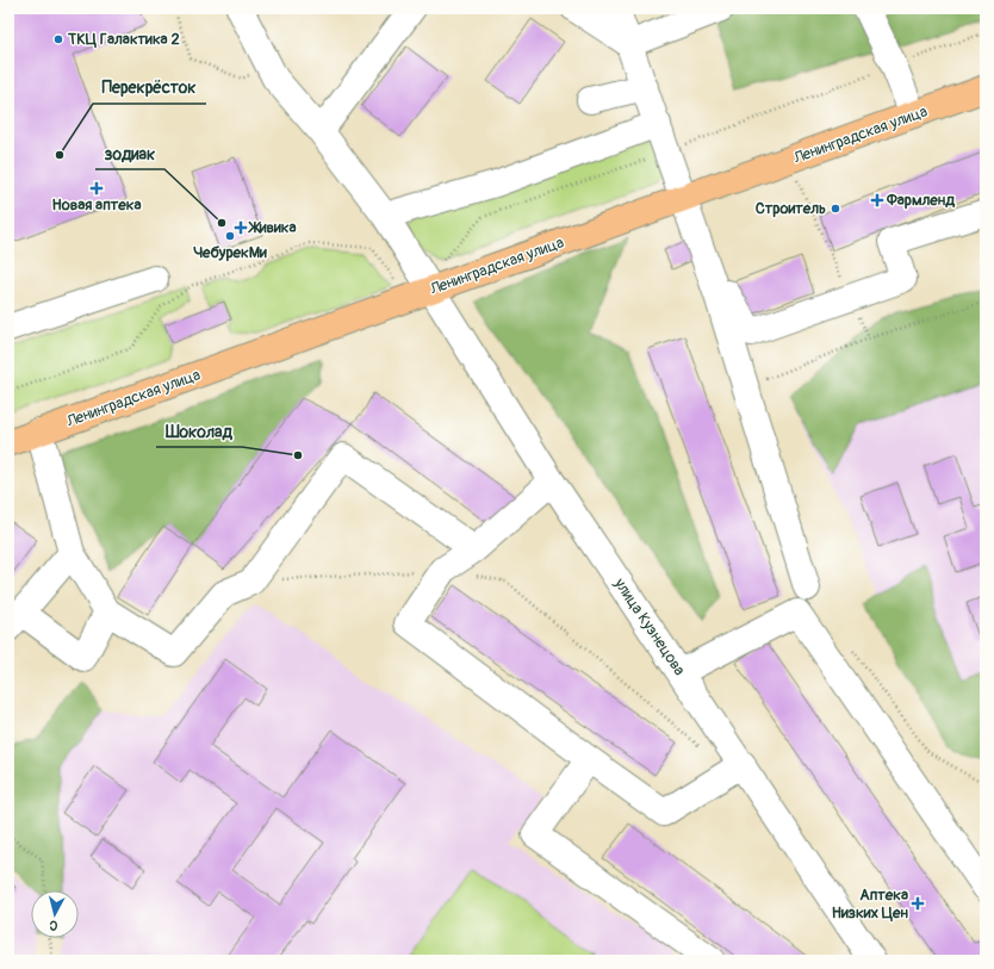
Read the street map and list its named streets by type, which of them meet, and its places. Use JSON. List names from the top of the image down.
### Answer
{
  "streets": {
    "main road": ["Ленинградская улица"],
    "street": ["улица Кузнецова"]
  },
  "crossings": [
    ["Ленинградская улица", "улица Кузнецова"]
  ],
  "places": {
    "other": [
      "ТКЦ Галактика 2",
      "Перекрёсток",
      "Строитель",
      "зодиак",
      "ЧебурекМи",
      "Шоколад"
    ],
    "health": [
      "Новая аптека",
      "Фармленд",
      "Живика",
      "Аптека Низких Цен"
    ]
  },
  "north": "bottom"
}
